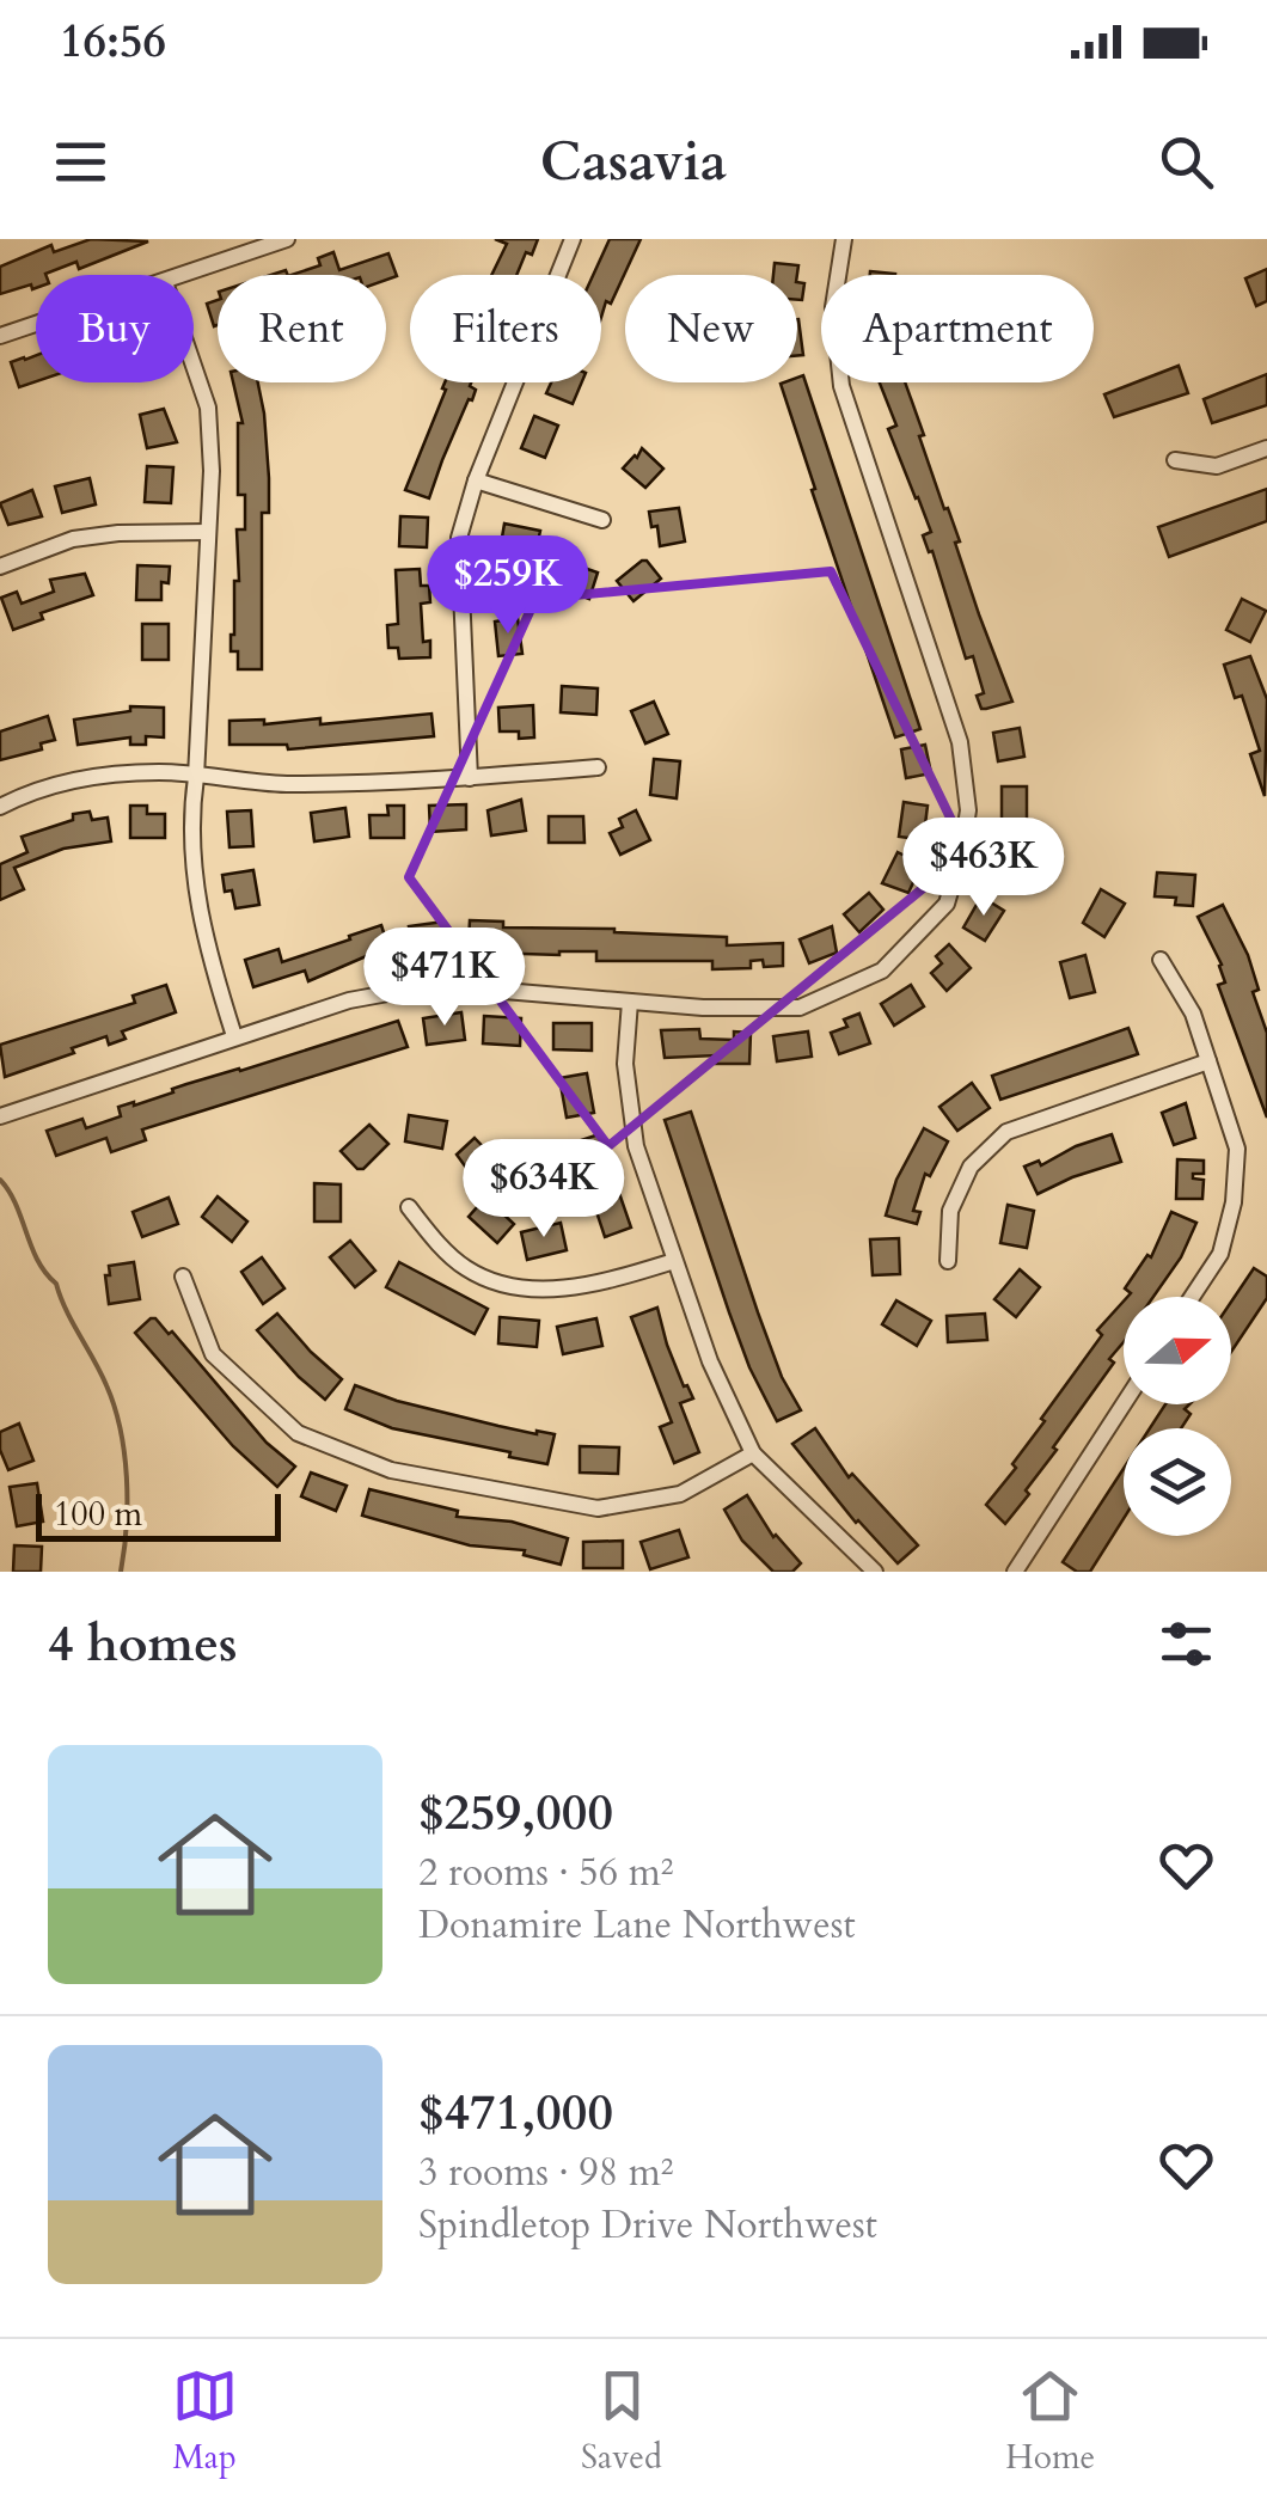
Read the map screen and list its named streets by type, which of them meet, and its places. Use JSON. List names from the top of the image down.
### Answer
{
  "scale_bar": "100 m",
  "north": "right",
  "page": {
    "status": "16:56",
    "header": "Casavia",
    "chip": [
      "Buy",
      "Rent",
      "Filters",
      "New",
      "Apartment"
    ],
    "price": [
      "$259K",
      "$463K",
      "$471K",
      "$634K"
    ],
    "scale": "100 m",
    "heading": "4 homes",
    "list": [
      {
        "name": "$259,000",
        "note": "2 rooms · 56 m² · Donamire Lane Northwest"
      },
      {
        "name": "$471,000",
        "note": "3 rooms · 98 m² · Spindletop Drive Northwest"
      }
    ],
    "tabs": ["Map", "Saved", "Home"]
  }
}
